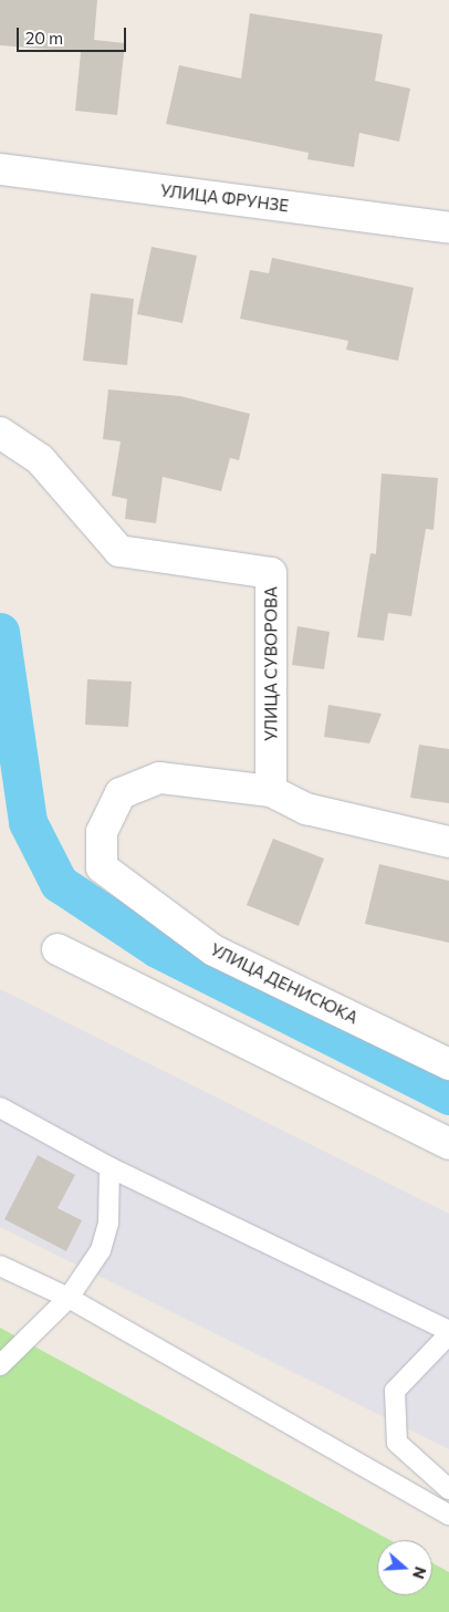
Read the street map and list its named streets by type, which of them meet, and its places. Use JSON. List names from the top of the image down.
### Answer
{
  "streets": {
    "street": ["УЛИЦА ФРУНЗЕ", "УЛИЦА СУВОРОВА", "УЛИЦА ДЕНИСЮКА"]
  },
  "crossings": [
    ["УЛИЦА СУВОРОВА", "УЛИЦА ДЕНИСЮКА"]
  ],
  "scale_bar": "20 m",
  "north": "right"
}
